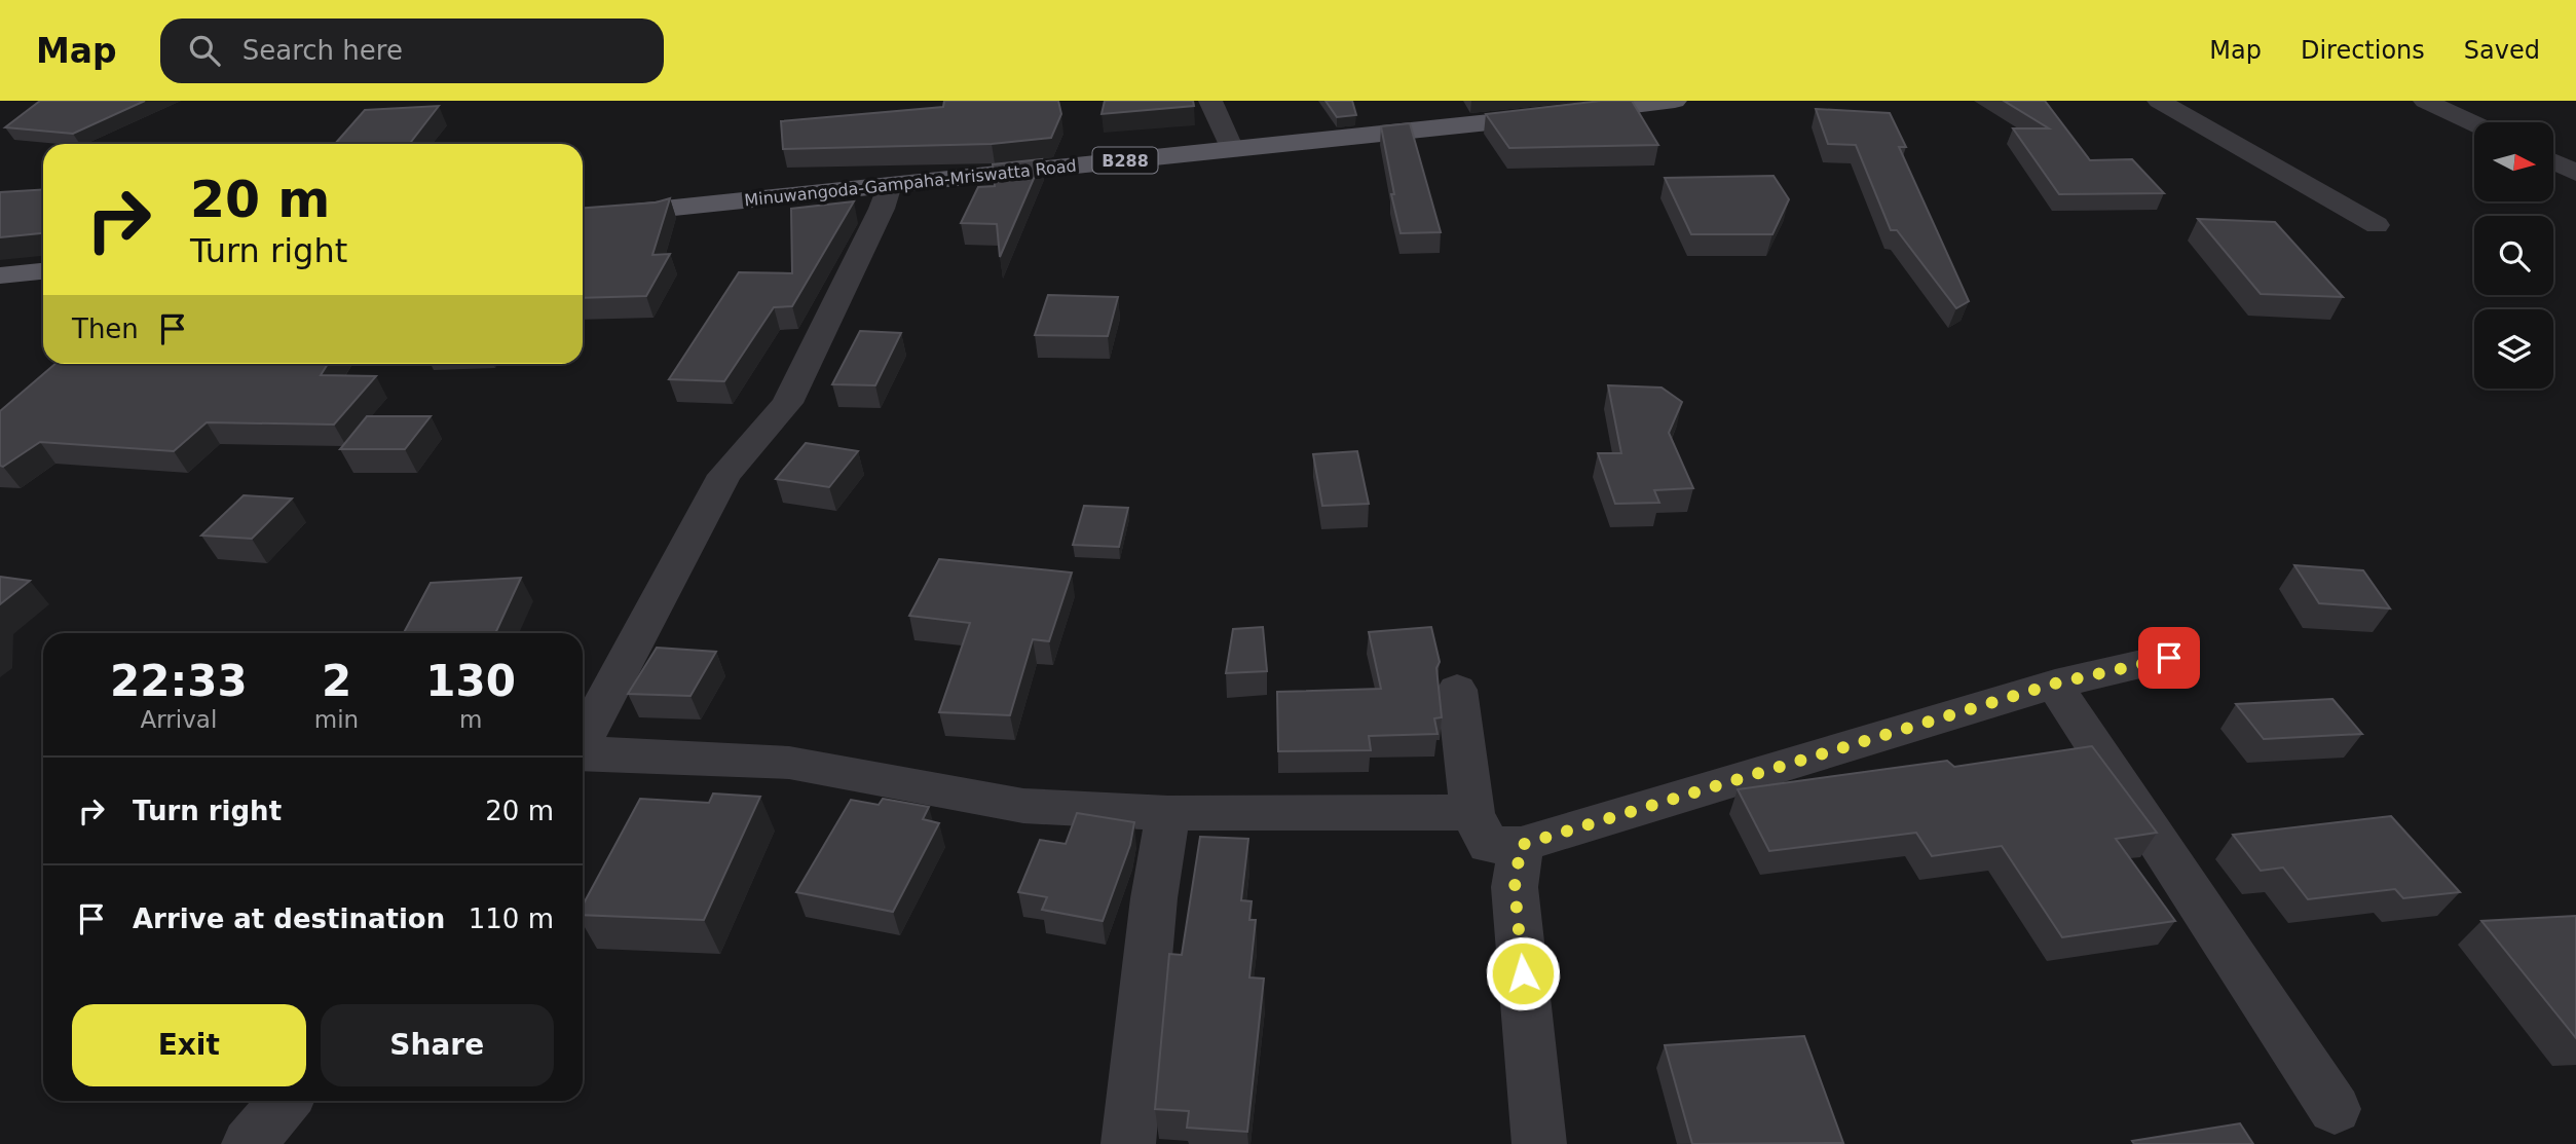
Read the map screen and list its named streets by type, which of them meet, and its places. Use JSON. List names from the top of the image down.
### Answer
{
  "streets": {
    "main road": ["B288", "Minuwangoda-Gampaha-Mriswatta Road"]
  },
  "north": "right",
  "page": {
    "header": "Map",
    "search": "Search here",
    "nav": ["Map", "Directions", "Saved"],
    "turn": ["20 m", "Turn right"],
    "then": "Then",
    "eta": [
      "22:33",
      "Arrival",
      "2",
      "min",
      "130",
      "m"
    ],
    "list": [
      {
        "name": "Turn right",
        "value": "20 m"
      },
      {
        "name": "Arrive at destination",
        "value": "110 m"
      }
    ],
    "buttons": ["Exit", "Share"]
  }
}
